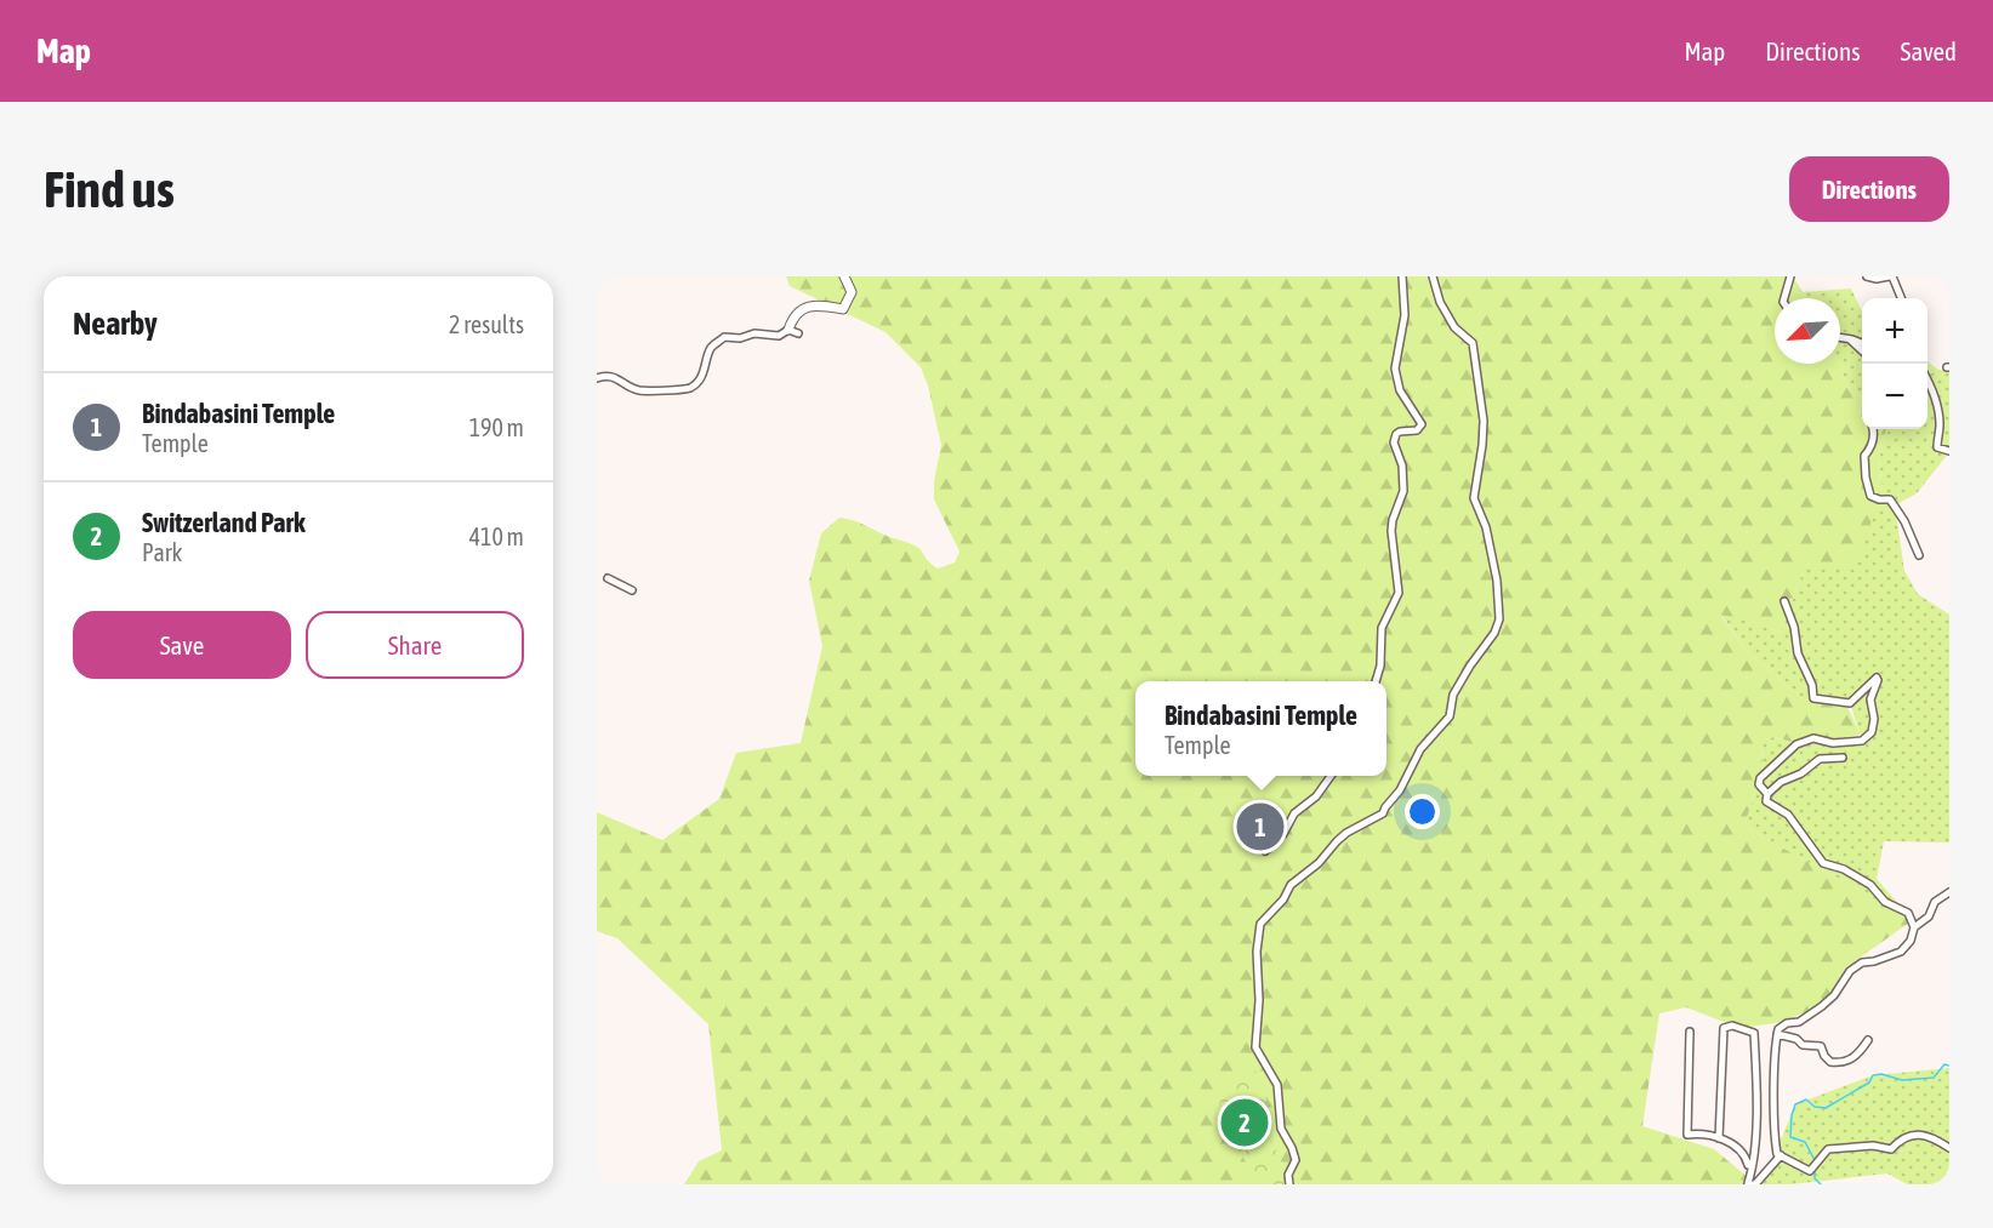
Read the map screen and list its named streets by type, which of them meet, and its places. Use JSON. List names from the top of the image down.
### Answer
{
  "north": "bottom left",
  "page": {
    "header": "Map",
    "nav": ["Map", "Directions", "Saved"],
    "buttons": [
      "Directions",
      ["Save", "Share"]
    ],
    "title": "Find us",
    "heading": ["Nearby", "2 results"],
    "map_buttons": ["+", "−"],
    "list": [
      {
        "mark": "1",
        "name": "Bindabasini Temple",
        "note": "Temple",
        "value": "190 m"
      },
      {
        "mark": "2",
        "name": "Switzerland Park",
        "note": "Park",
        "value": "410 m"
      }
    ],
    "popup": ["Bindabasini Temple", "Temple"],
    "pins": ["1", "2"]
  }
}
